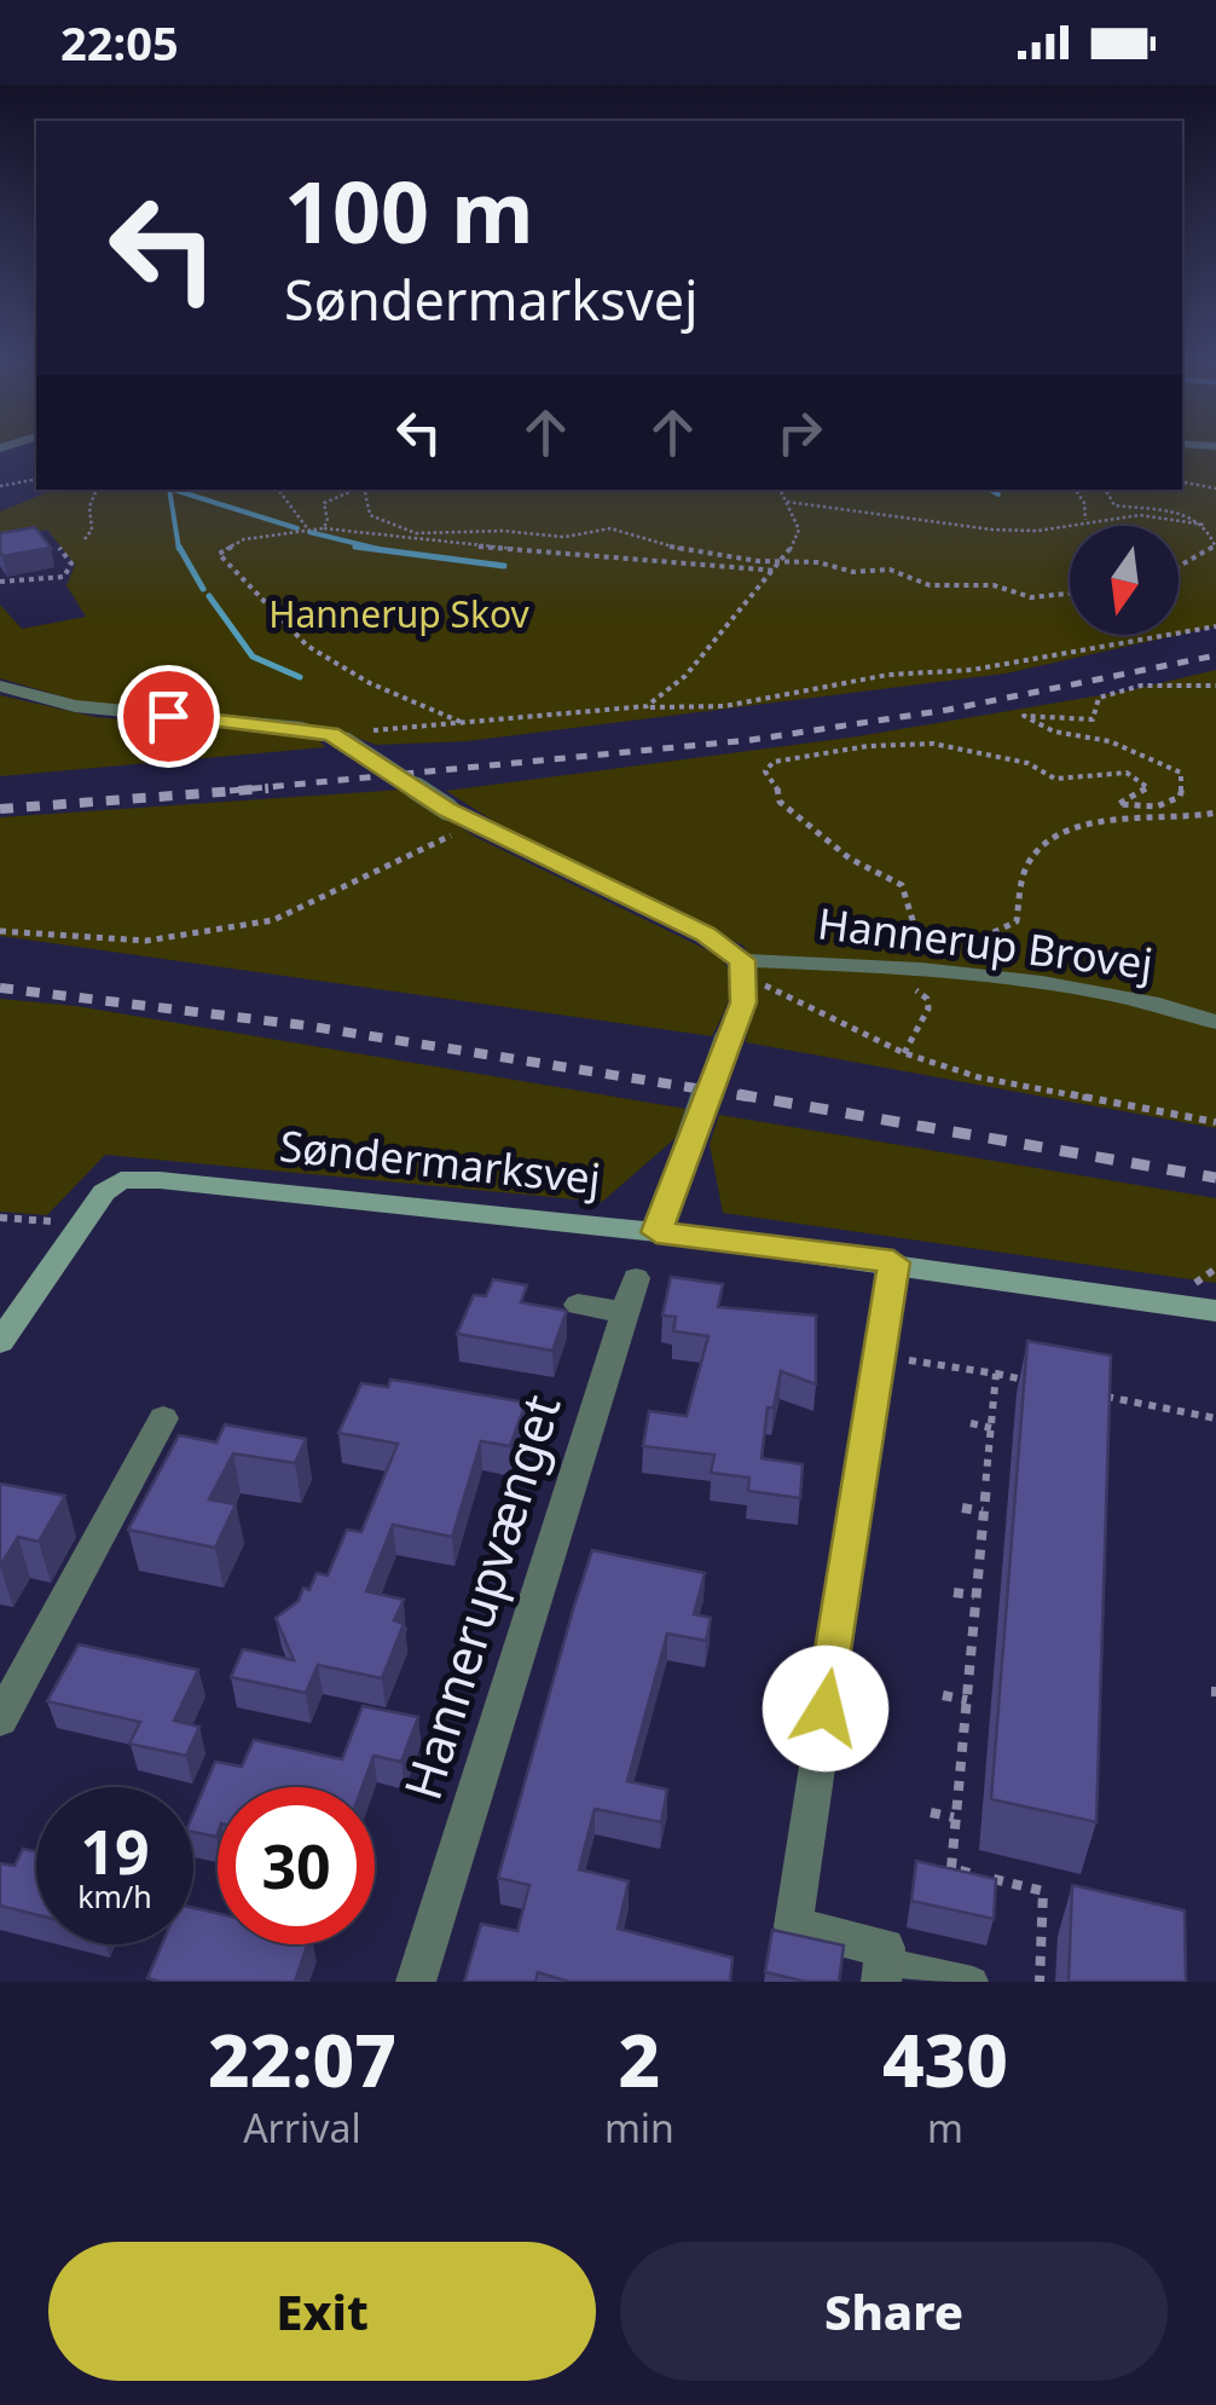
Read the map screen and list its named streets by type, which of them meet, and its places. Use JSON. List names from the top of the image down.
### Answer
{
  "streets": {
    "street": ["Hannerup Brovej", "Søndermarksvej", "Hannerupvænget"]
  },
  "parks": ["Hannerup Skov"],
  "north": "bottom",
  "page": {
    "status": "22:05",
    "turn": ["100 m", "Søndermarksvej"],
    "speed": "19 km/h",
    "limit": "30",
    "eta": [
      "22:07",
      "Arrival",
      "2",
      "min",
      "430",
      "m"
    ],
    "buttons": ["Exit", "Share"]
  }
}
